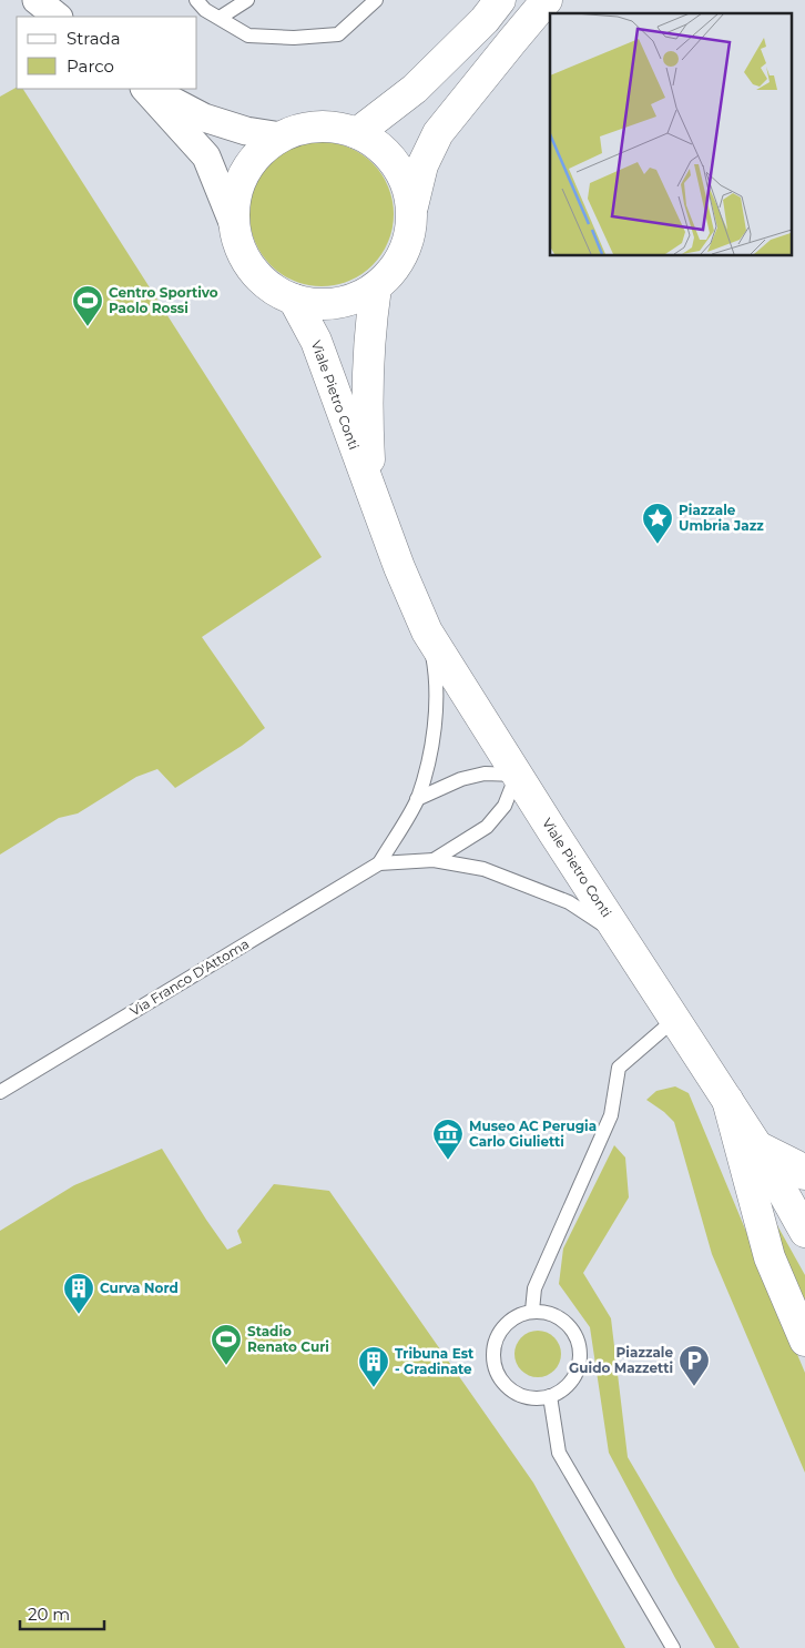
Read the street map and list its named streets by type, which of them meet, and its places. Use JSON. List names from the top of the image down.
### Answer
{
  "streets": {
    "street": ["Viale Pietro Conti"],
    "lane": ["Via Franco D'Attoma"]
  },
  "crossings": [
    ["Viale Pietro Conti", "Via Franco D'Attoma"]
  ],
  "places": {
    "sports": ["Centro Sportivo Paolo Rossi", "Stadio Renato Curi"],
    "place": ["Piazzale Umbria Jazz"],
    "museum": ["Museo AC Perugia Carlo Giulietti"],
    "building": ["Curva Nord", "Tribuna Est - Gradinate"],
    "parking": ["Piazzale Guido Mazzetti"]
  },
  "legend": ["Strada", "Parco"],
  "scale_bar": "20 m"
}
